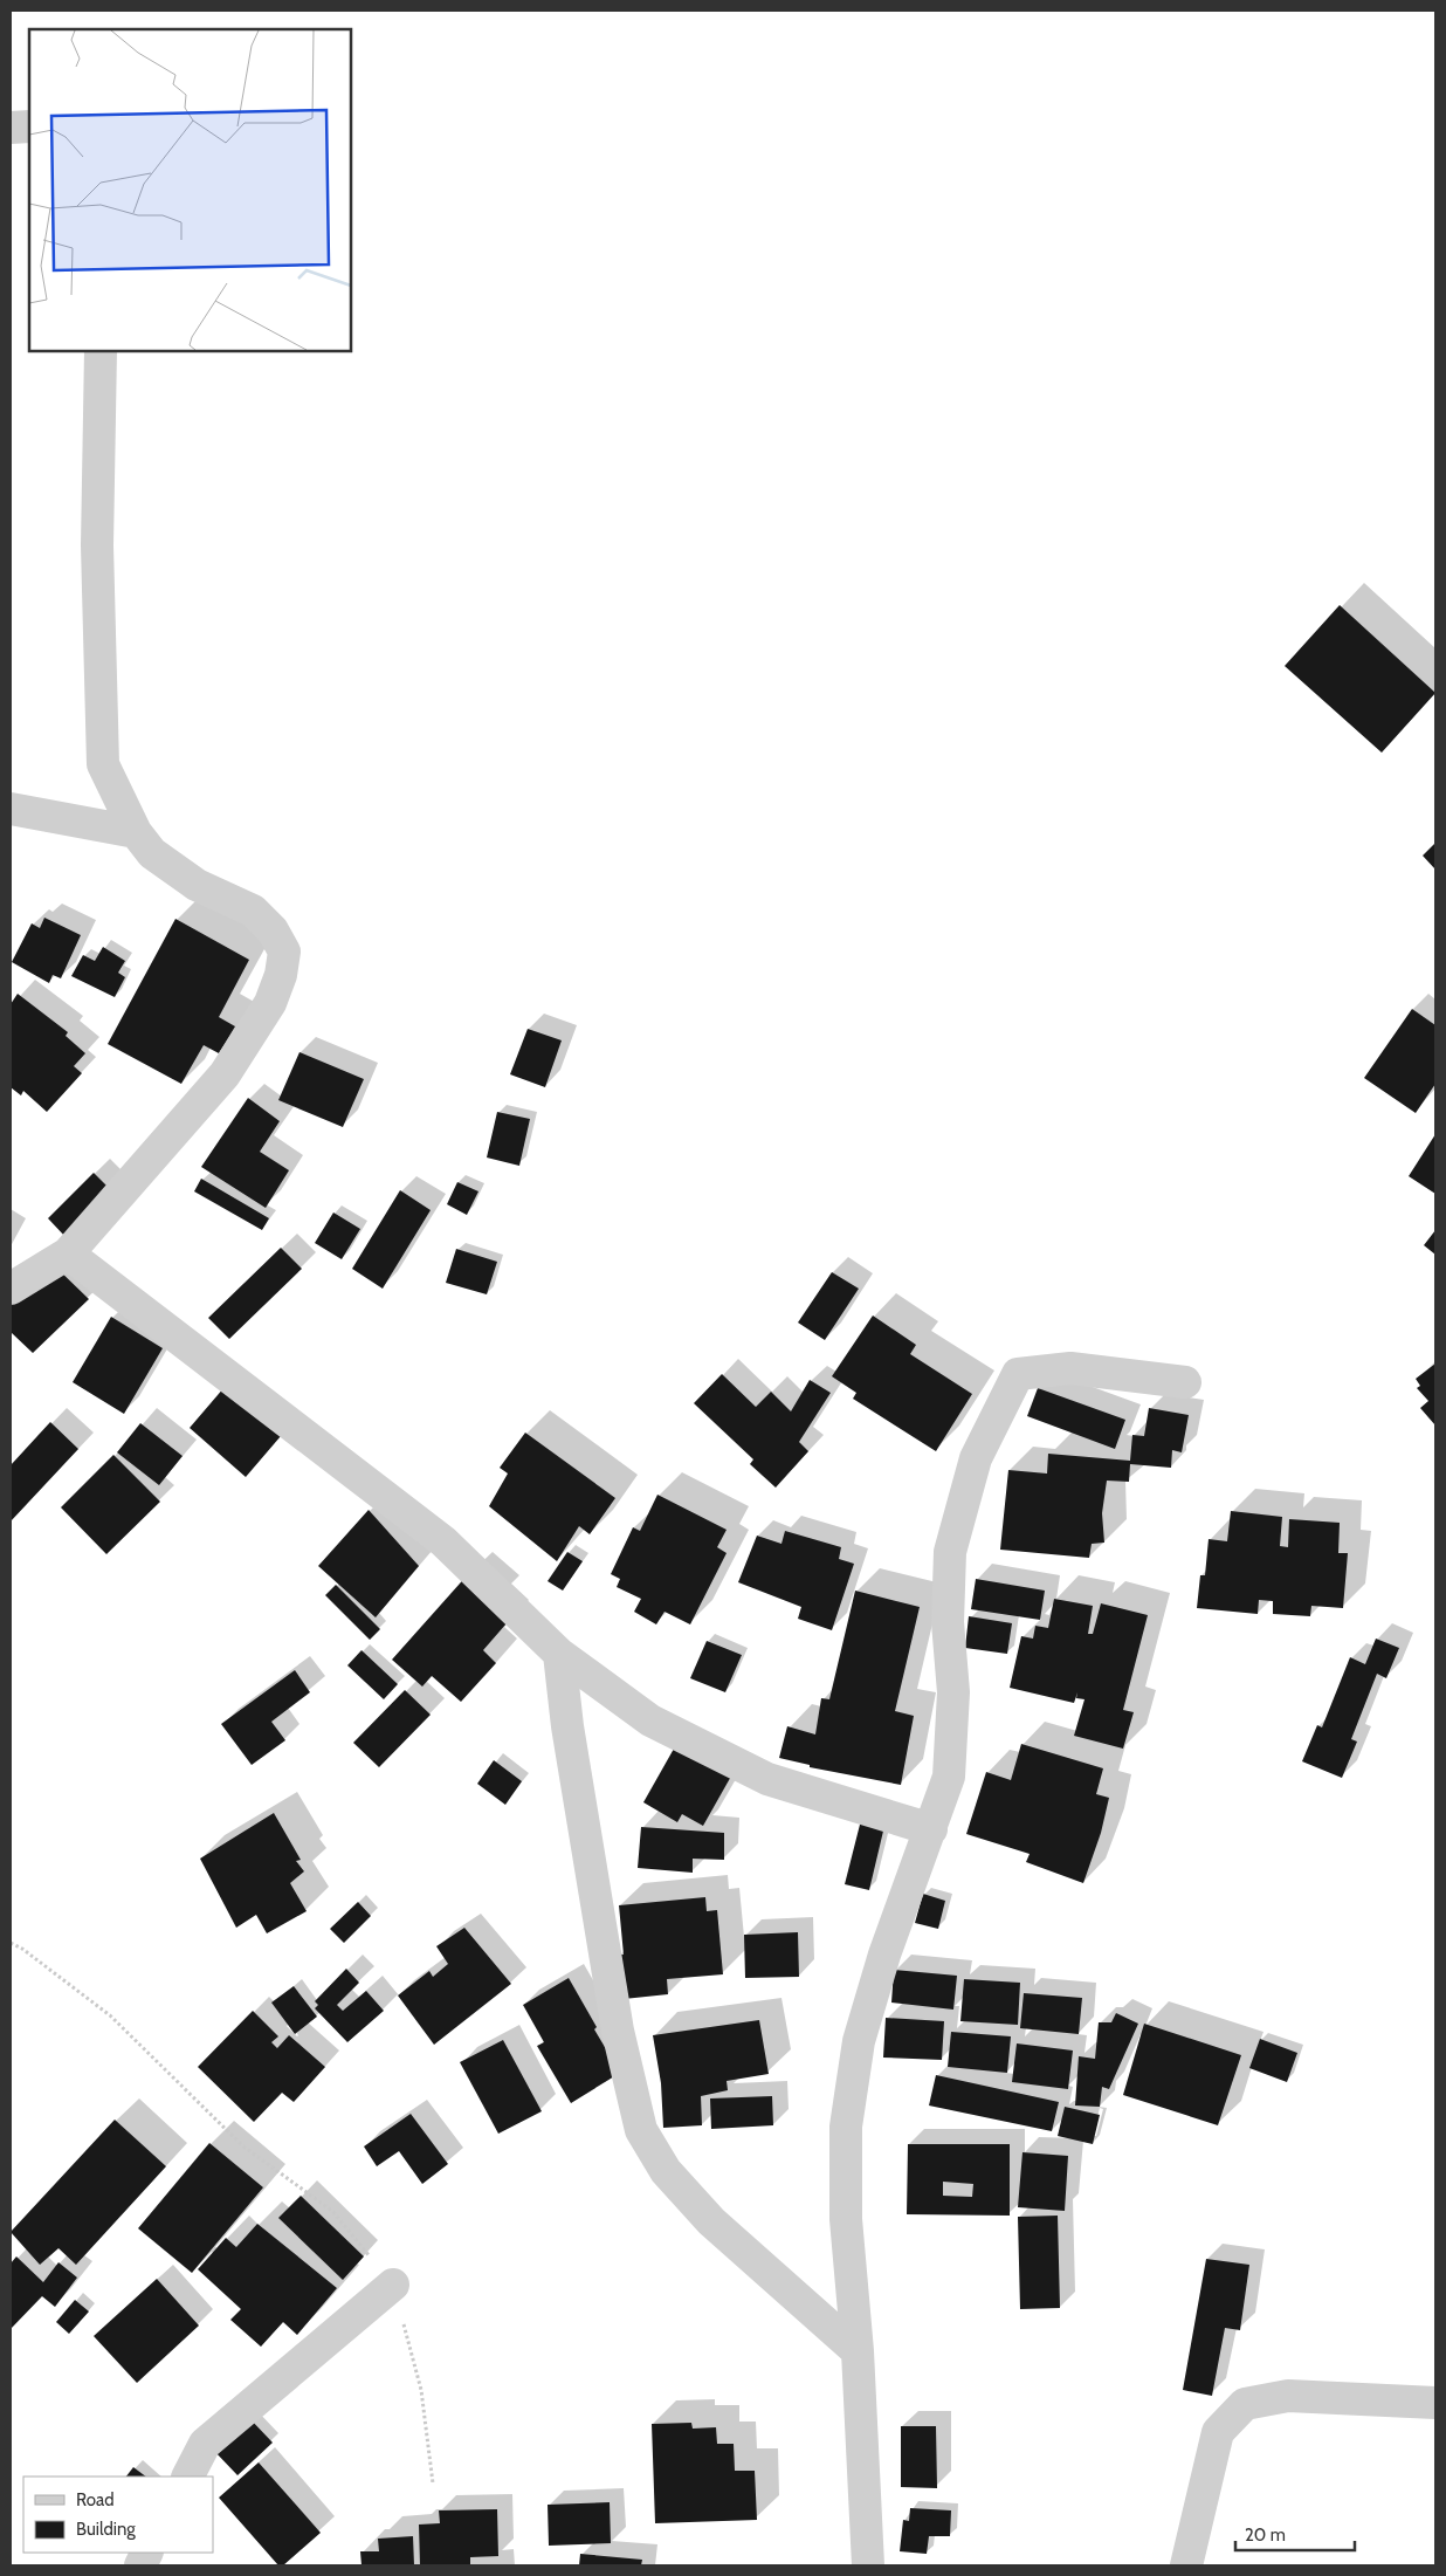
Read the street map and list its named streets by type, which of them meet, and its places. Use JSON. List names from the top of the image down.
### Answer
{
  "legend": ["Road", "Building"],
  "scale_bar": "20 m"
}
